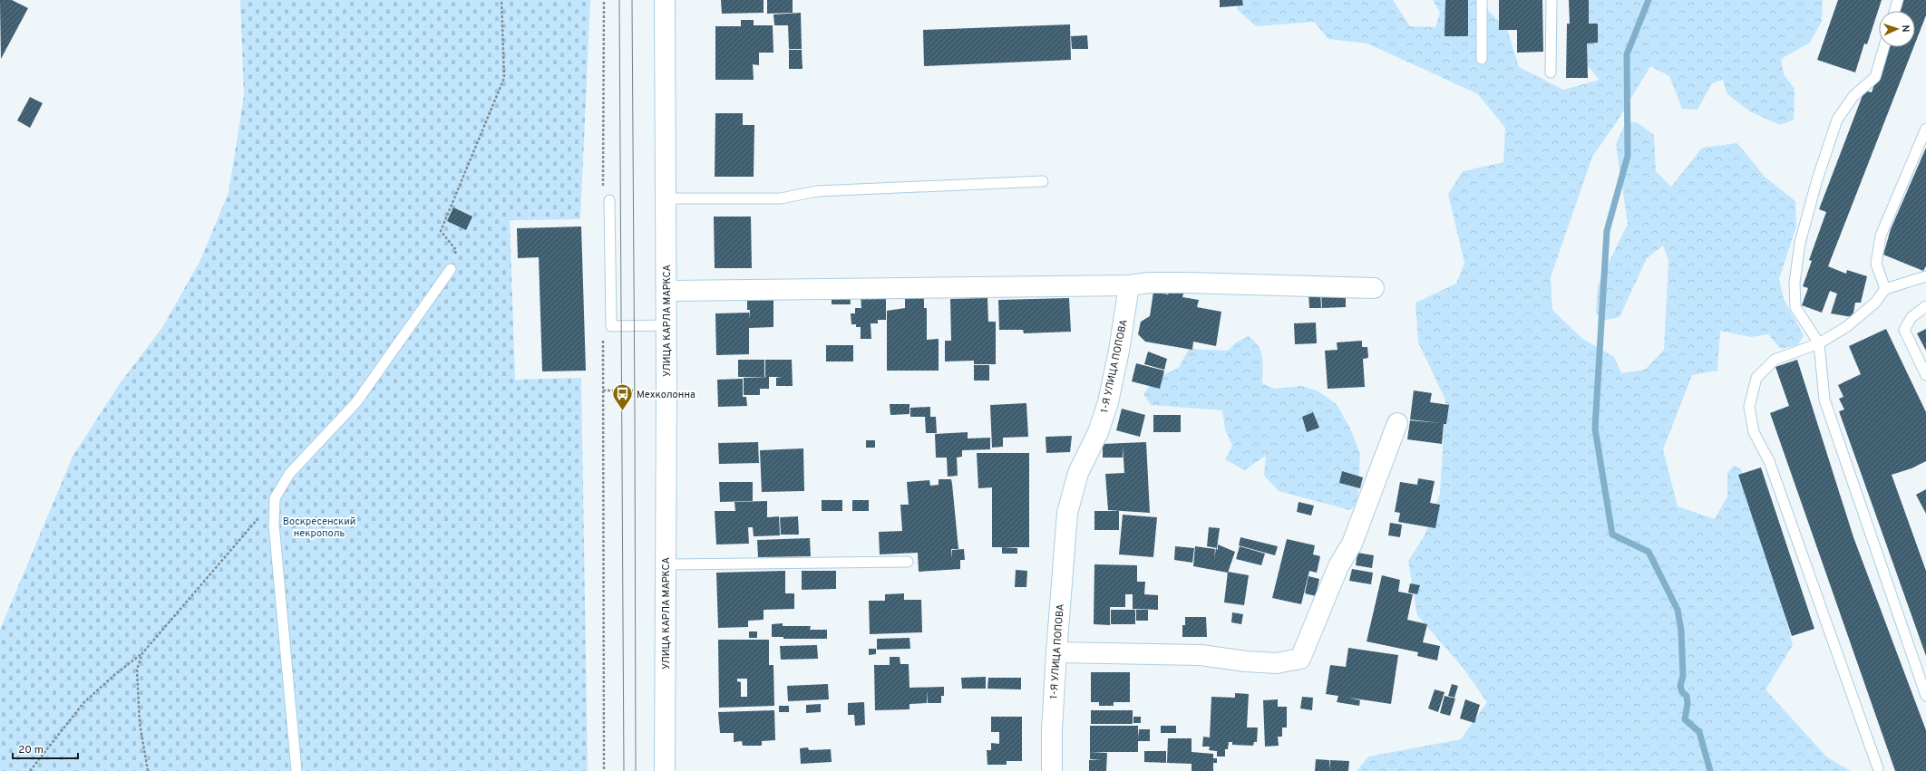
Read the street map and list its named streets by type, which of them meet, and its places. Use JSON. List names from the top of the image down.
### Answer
{
  "streets": {
    "street": ["УЛИЦА КАРЛА МАРКСА", "1-Я УЛИЦА ПОПОВА"]
  },
  "parks": ["Воскресенский некрополь"],
  "places": {
    "bus stop": ["Мехколонна"]
  },
  "scale_bar": "20 m",
  "north": "right"
}
